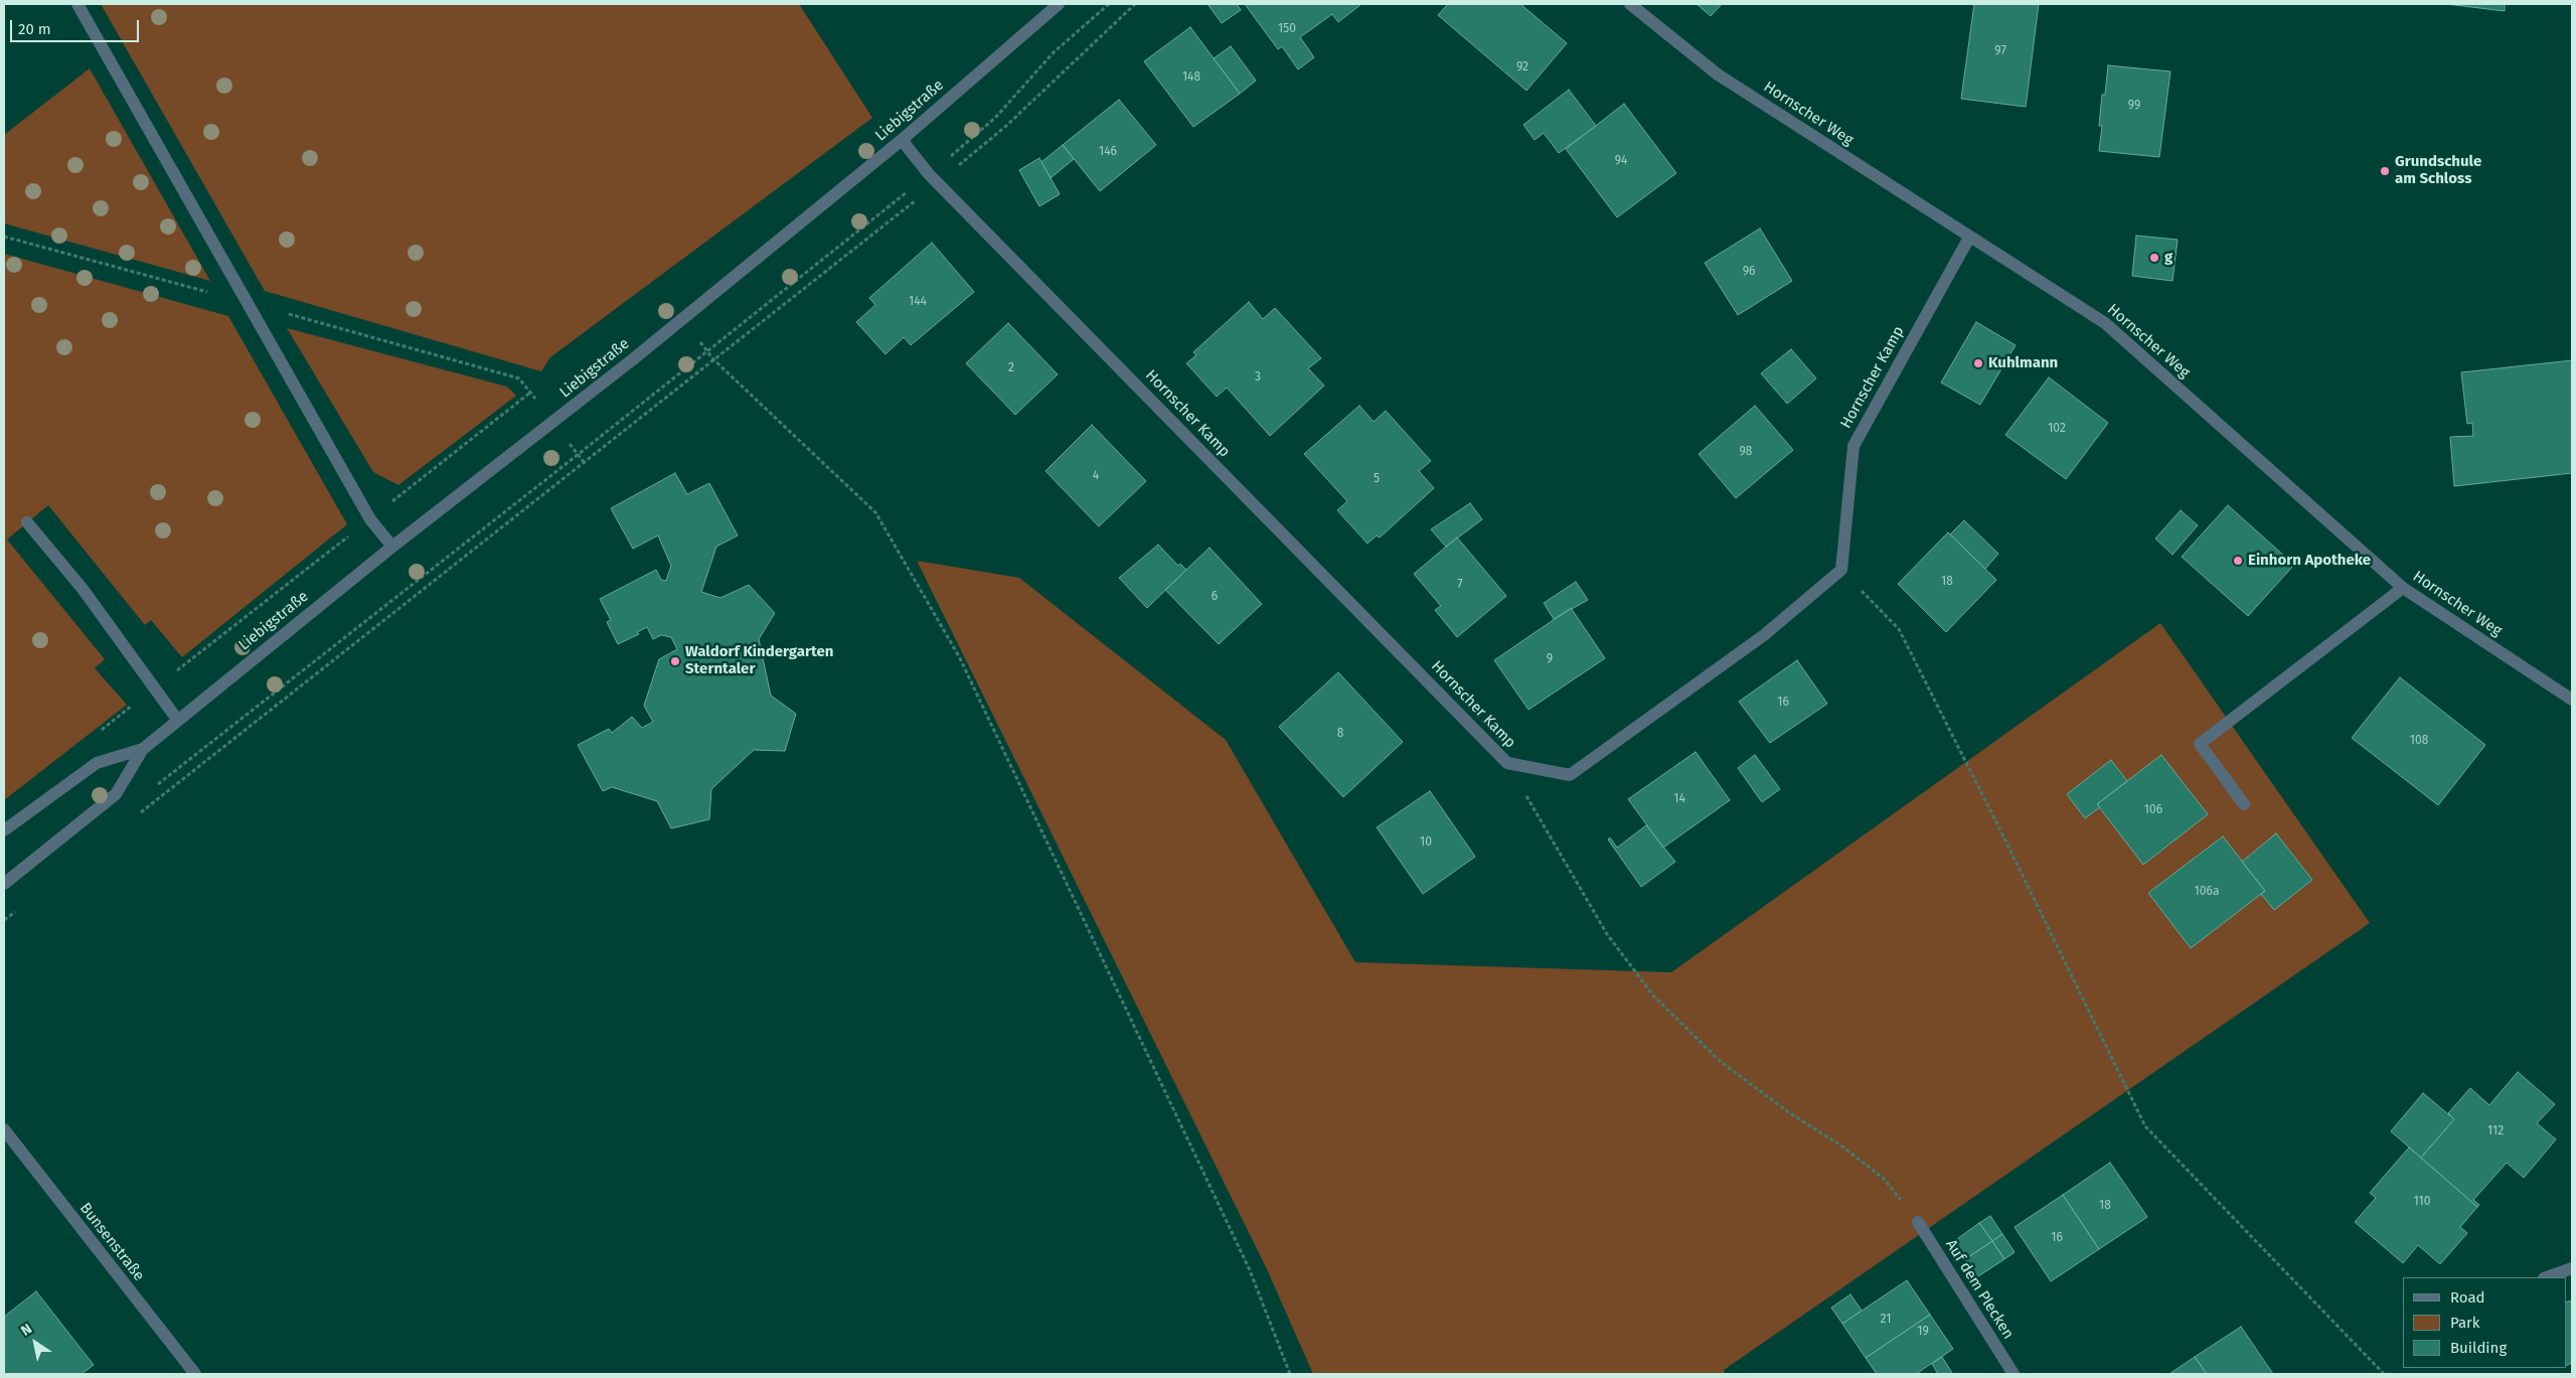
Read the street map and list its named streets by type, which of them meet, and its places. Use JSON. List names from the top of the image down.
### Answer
{
  "streets": {
    "street": [
      "Liebigstraße",
      "Hornscher Weg",
      "Hornscher Kamp",
      "Bunsenstraße",
      "Auf dem Plecken"
    ]
  },
  "crossings": [
    ["Liebigstraße", "Hornscher Kamp"],
    ["Hornscher Weg", "Hornscher Kamp"]
  ],
  "places": [
    "Grundschule am Schloss",
    "g",
    "Kuhlmann",
    "Einhorn Apotheke",
    "Waldorf Kindergarten Sterntaler"
  ],
  "house_numbers": [
    "150",
    "97",
    "92",
    "148",
    "99",
    "146",
    "94",
    "96",
    "144",
    "2",
    "3",
    "102",
    "98",
    "4",
    "5",
    "18",
    "7",
    "6",
    "9",
    "16",
    "8",
    "108",
    "14",
    "106",
    "10",
    "106a",
    "112",
    "110",
    "18",
    "16",
    "21",
    "19"
  ],
  "legend": ["Road", "Park", "Building"],
  "scale_bar": "20 m",
  "north": "top left"
}
